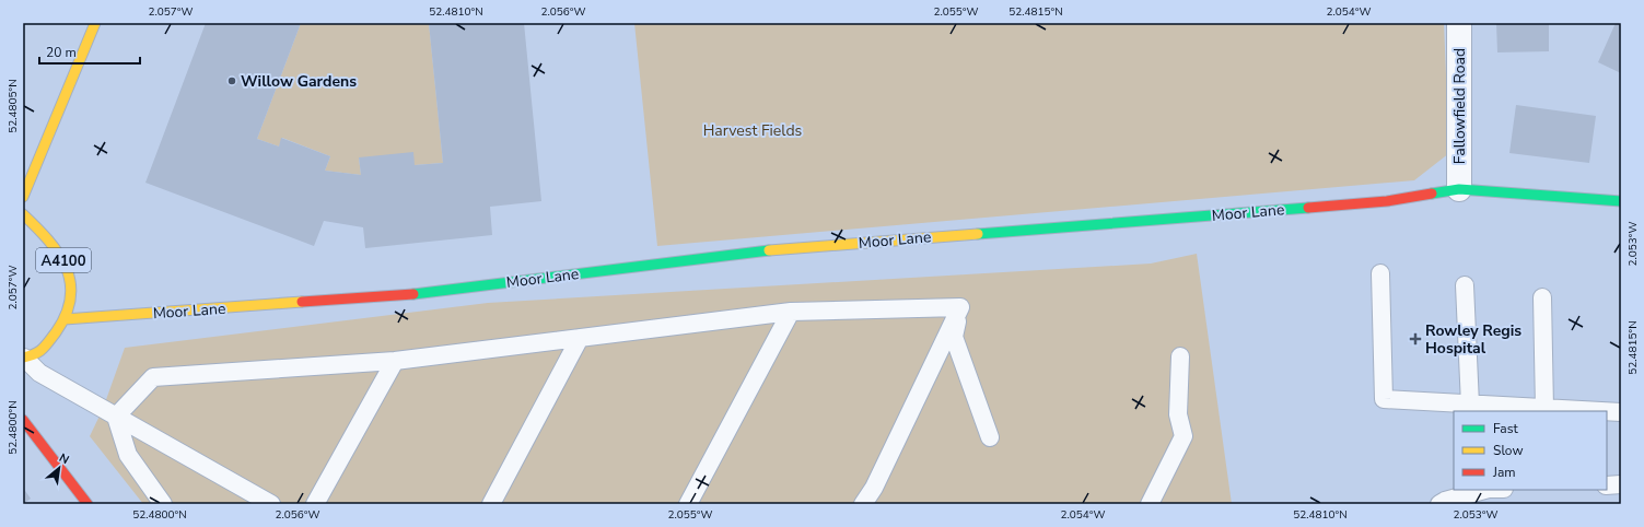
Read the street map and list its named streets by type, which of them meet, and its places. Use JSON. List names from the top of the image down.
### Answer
{
  "streets": {
    "street": ["Fallowfield Road", "Moor Lane", "A4100"]
  },
  "crossings": [
    ["Fallowfield Road", "Moor Lane"],
    ["Moor Lane", "A4100"]
  ],
  "parks": ["Harvest Fields"],
  "places": {
    "other": ["Willow Gardens"],
    "health": ["Rowley Regis Hospital"]
  },
  "legend": ["Fast", "Slow", "Jam"],
  "scale_bar": "20 m",
  "north": "top right",
  "coordinates": [
    "2.057°W",
    "52.4810°N",
    "2.056°W",
    "2.055°W",
    "52.4815°N",
    "2.054°W",
    "52.4805°N",
    "2.053°W",
    "52.4800°N"
  ]
}
